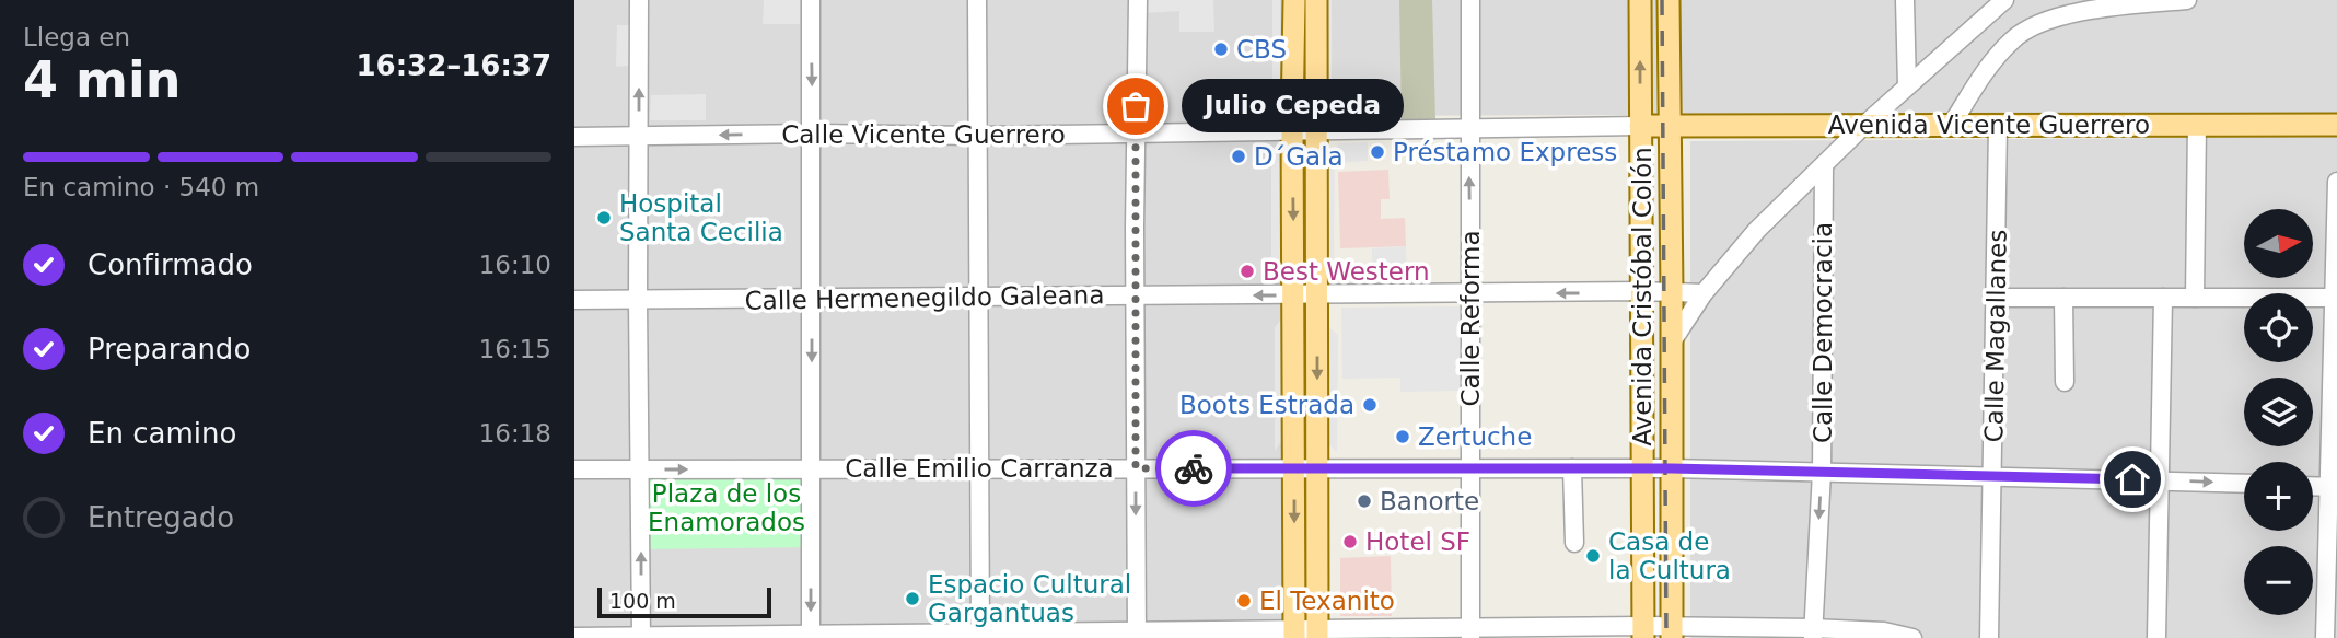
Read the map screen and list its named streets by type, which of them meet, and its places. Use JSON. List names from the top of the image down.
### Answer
{
  "streets": {
    "main road": ["Avenida Vicente Guerrero", "Avenida Cristóbal Colón"],
    "street": [
      "Calle Vicente Guerrero",
      "Calle Hermenegildo Galeana",
      "Calle Reforma",
      "Calle Democracia",
      "Calle Magallanes",
      "Calle Emilio Carranza"
    ]
  },
  "crossings": [
    ["Avenida Vicente Guerrero", "Calle Vicente Guerrero"],
    ["Avenida Vicente Guerrero", "Avenida Cristóbal Colón"],
    ["Avenida Vicente Guerrero", "Calle Magallanes"],
    ["Calle Vicente Guerrero", "Avenida Cristóbal Colón"],
    ["Calle Vicente Guerrero", "Calle Reforma"],
    ["Avenida Cristóbal Colón", "Calle Hermenegildo Galeana"],
    ["Avenida Cristóbal Colón", "Calle Emilio Carranza"],
    ["Calle Hermenegildo Galeana", "Calle Reforma"],
    ["Calle Reforma", "Calle Emilio Carranza"],
    ["Calle Democracia", "Calle Emilio Carranza"],
    ["Calle Magallanes", "Calle Emilio Carranza"]
  ],
  "parks": ["Plaza de los Enamorados"],
  "places": [
    "CBS",
    "Julio Cepeda",
    "Préstamo Express",
    "D´Gala",
    "Hospital Santa Cecilia",
    "Best Western",
    "Boots Estrada",
    "Zertuche",
    "Banorte",
    "Hotel SF",
    "Casa de la Cultura",
    "Espacio Cultural Gargantuas",
    "El Texanito"
  ],
  "scale_bar": "100 m",
  "north": "right",
  "page": {
    "heading": ["4 min", "Llega en", "16:32–16:37"],
    "bubble": "Julio Cepeda",
    "bar": "En camino · 540 m",
    "map_buttons": ["+", "−"],
    "list": [
      ["Confirmado", "16:10"],
      ["Preparando", "16:15"],
      ["En camino", "16:18"],
      "Entregado"
    ],
    "scale": "100 m"
  }
}
